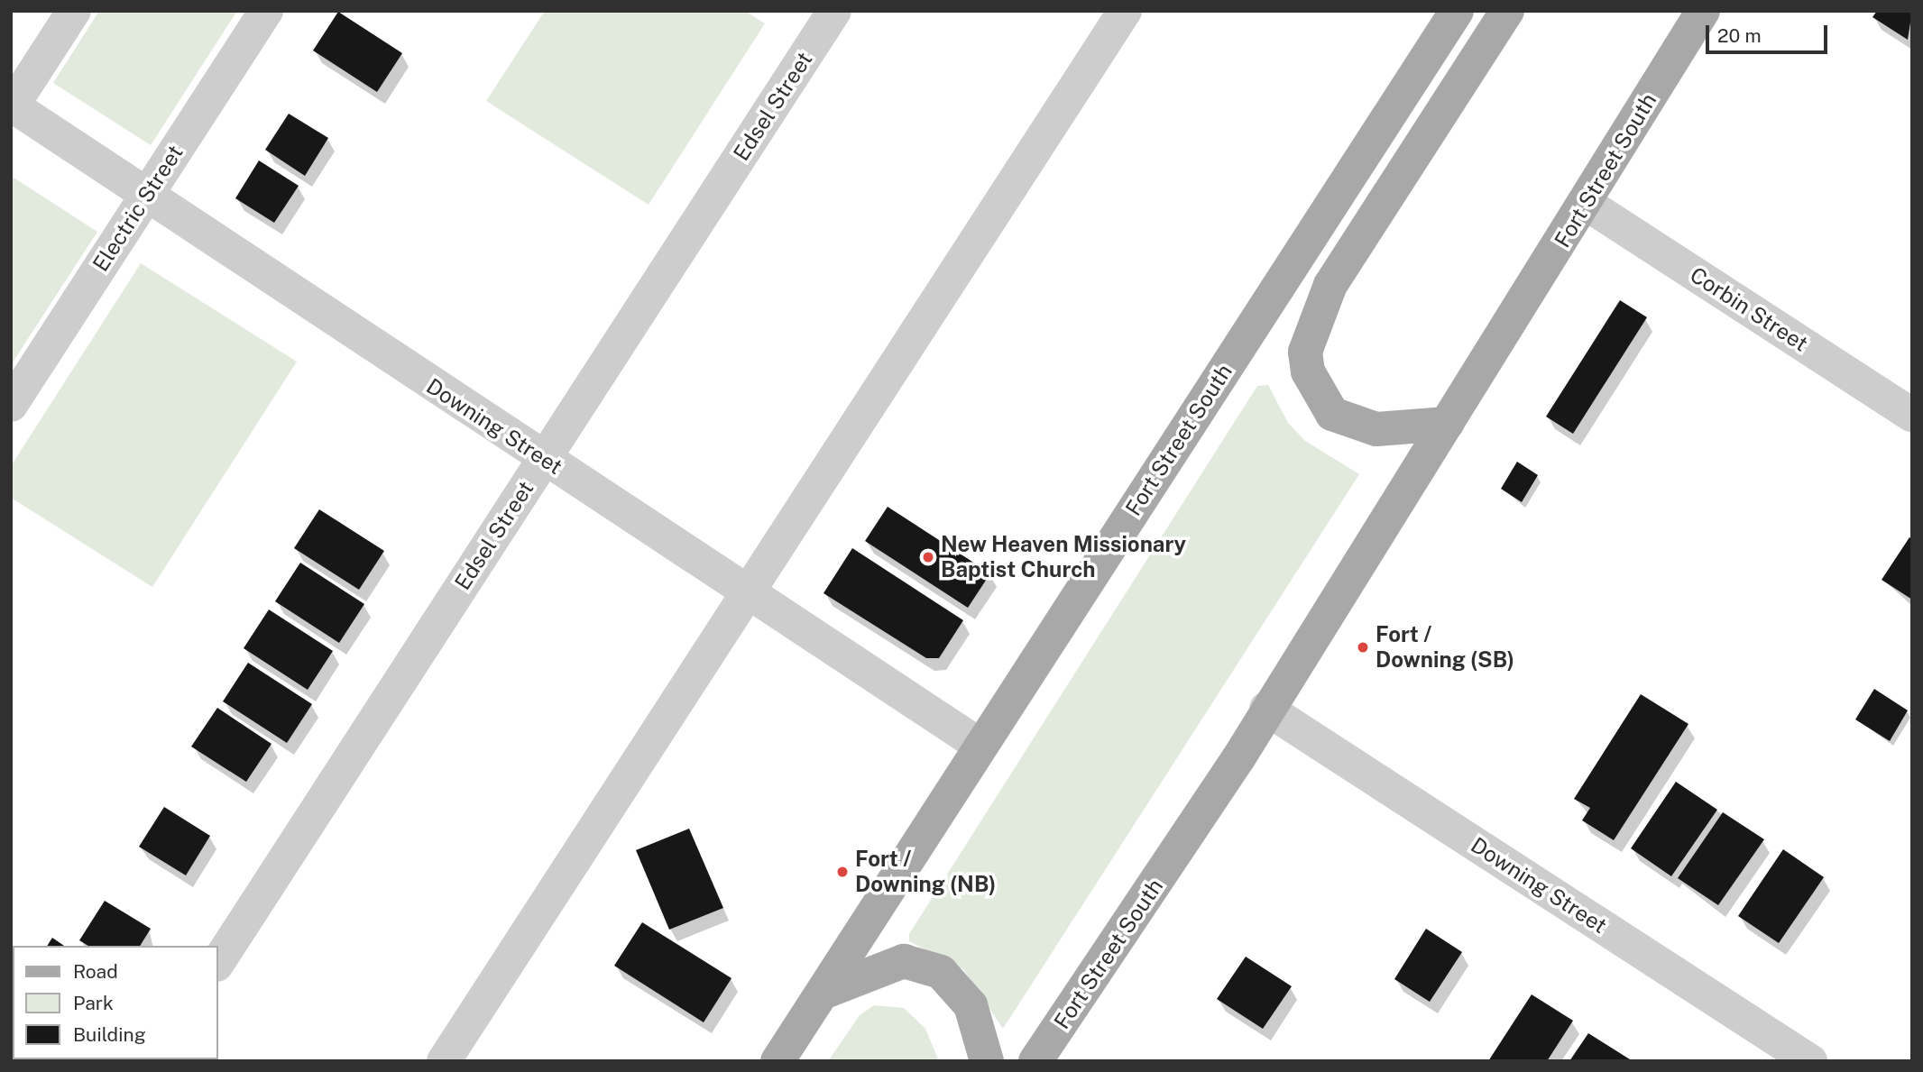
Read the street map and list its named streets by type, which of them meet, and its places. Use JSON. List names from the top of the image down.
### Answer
{
  "streets": {
    "main road": ["Fort Street South"],
    "street": [
      "Edsel Street",
      "Electric Street",
      "Corbin Street",
      "Downing Street"
    ]
  },
  "crossings": [
    ["Edsel Street", "Downing Street"],
    ["Fort Street South", "Corbin Street"],
    ["Fort Street South", "Downing Street"],
    ["Electric Street", "Downing Street"]
  ],
  "places": ["New Heaven Missionary Baptist Church", "Fort / Downing (SB)", "Fort / Downing (NB)"],
  "legend": ["Road", "Park", "Building"],
  "scale_bar": "20 m"
}
